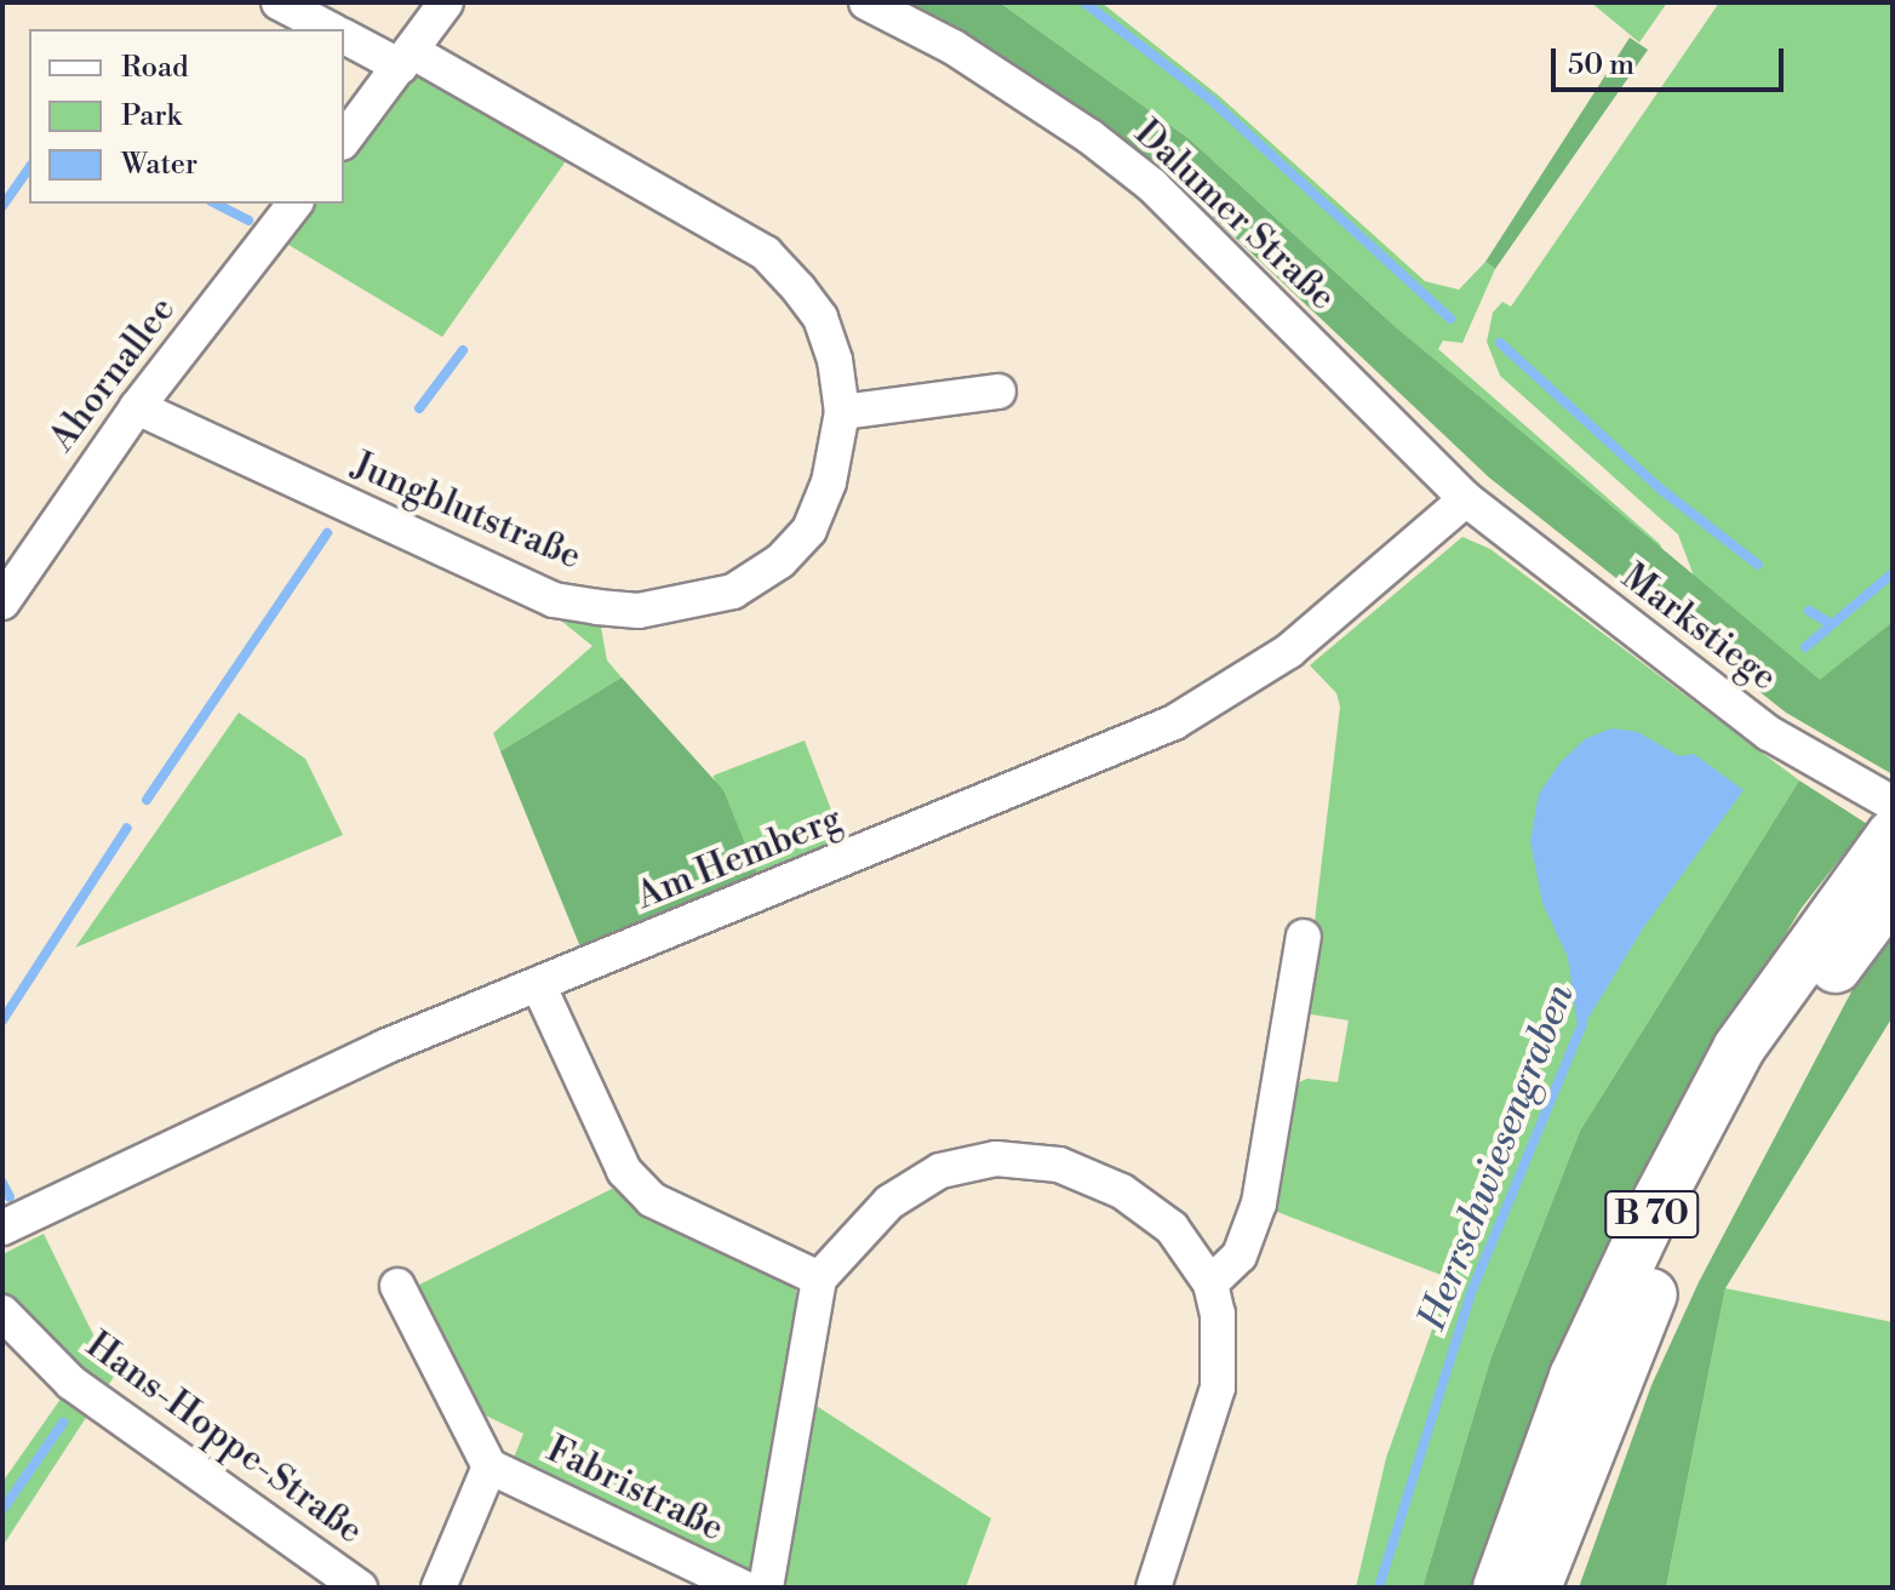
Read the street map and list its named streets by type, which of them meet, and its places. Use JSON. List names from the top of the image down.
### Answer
{
  "streets": {
    "highway": ["B 70"],
    "street": [
      "Dalumer Straße",
      "Ahornallee",
      "Jungblutstraße",
      "Markstiege",
      "Am Hemberg",
      "Hans-Hoppe-Straße",
      "Fabristraße"
    ]
  },
  "crossings": [
    ["Dalumer Straße", "Markstiege"],
    ["Dalumer Straße", "Am Hemberg"],
    ["Ahornallee", "Jungblutstraße"],
    ["Markstiege", "Am Hemberg"]
  ],
  "water": ["Herrschwiesengraben"],
  "legend": ["Road", "Park", "Water"],
  "scale_bar": "50 m"
}
